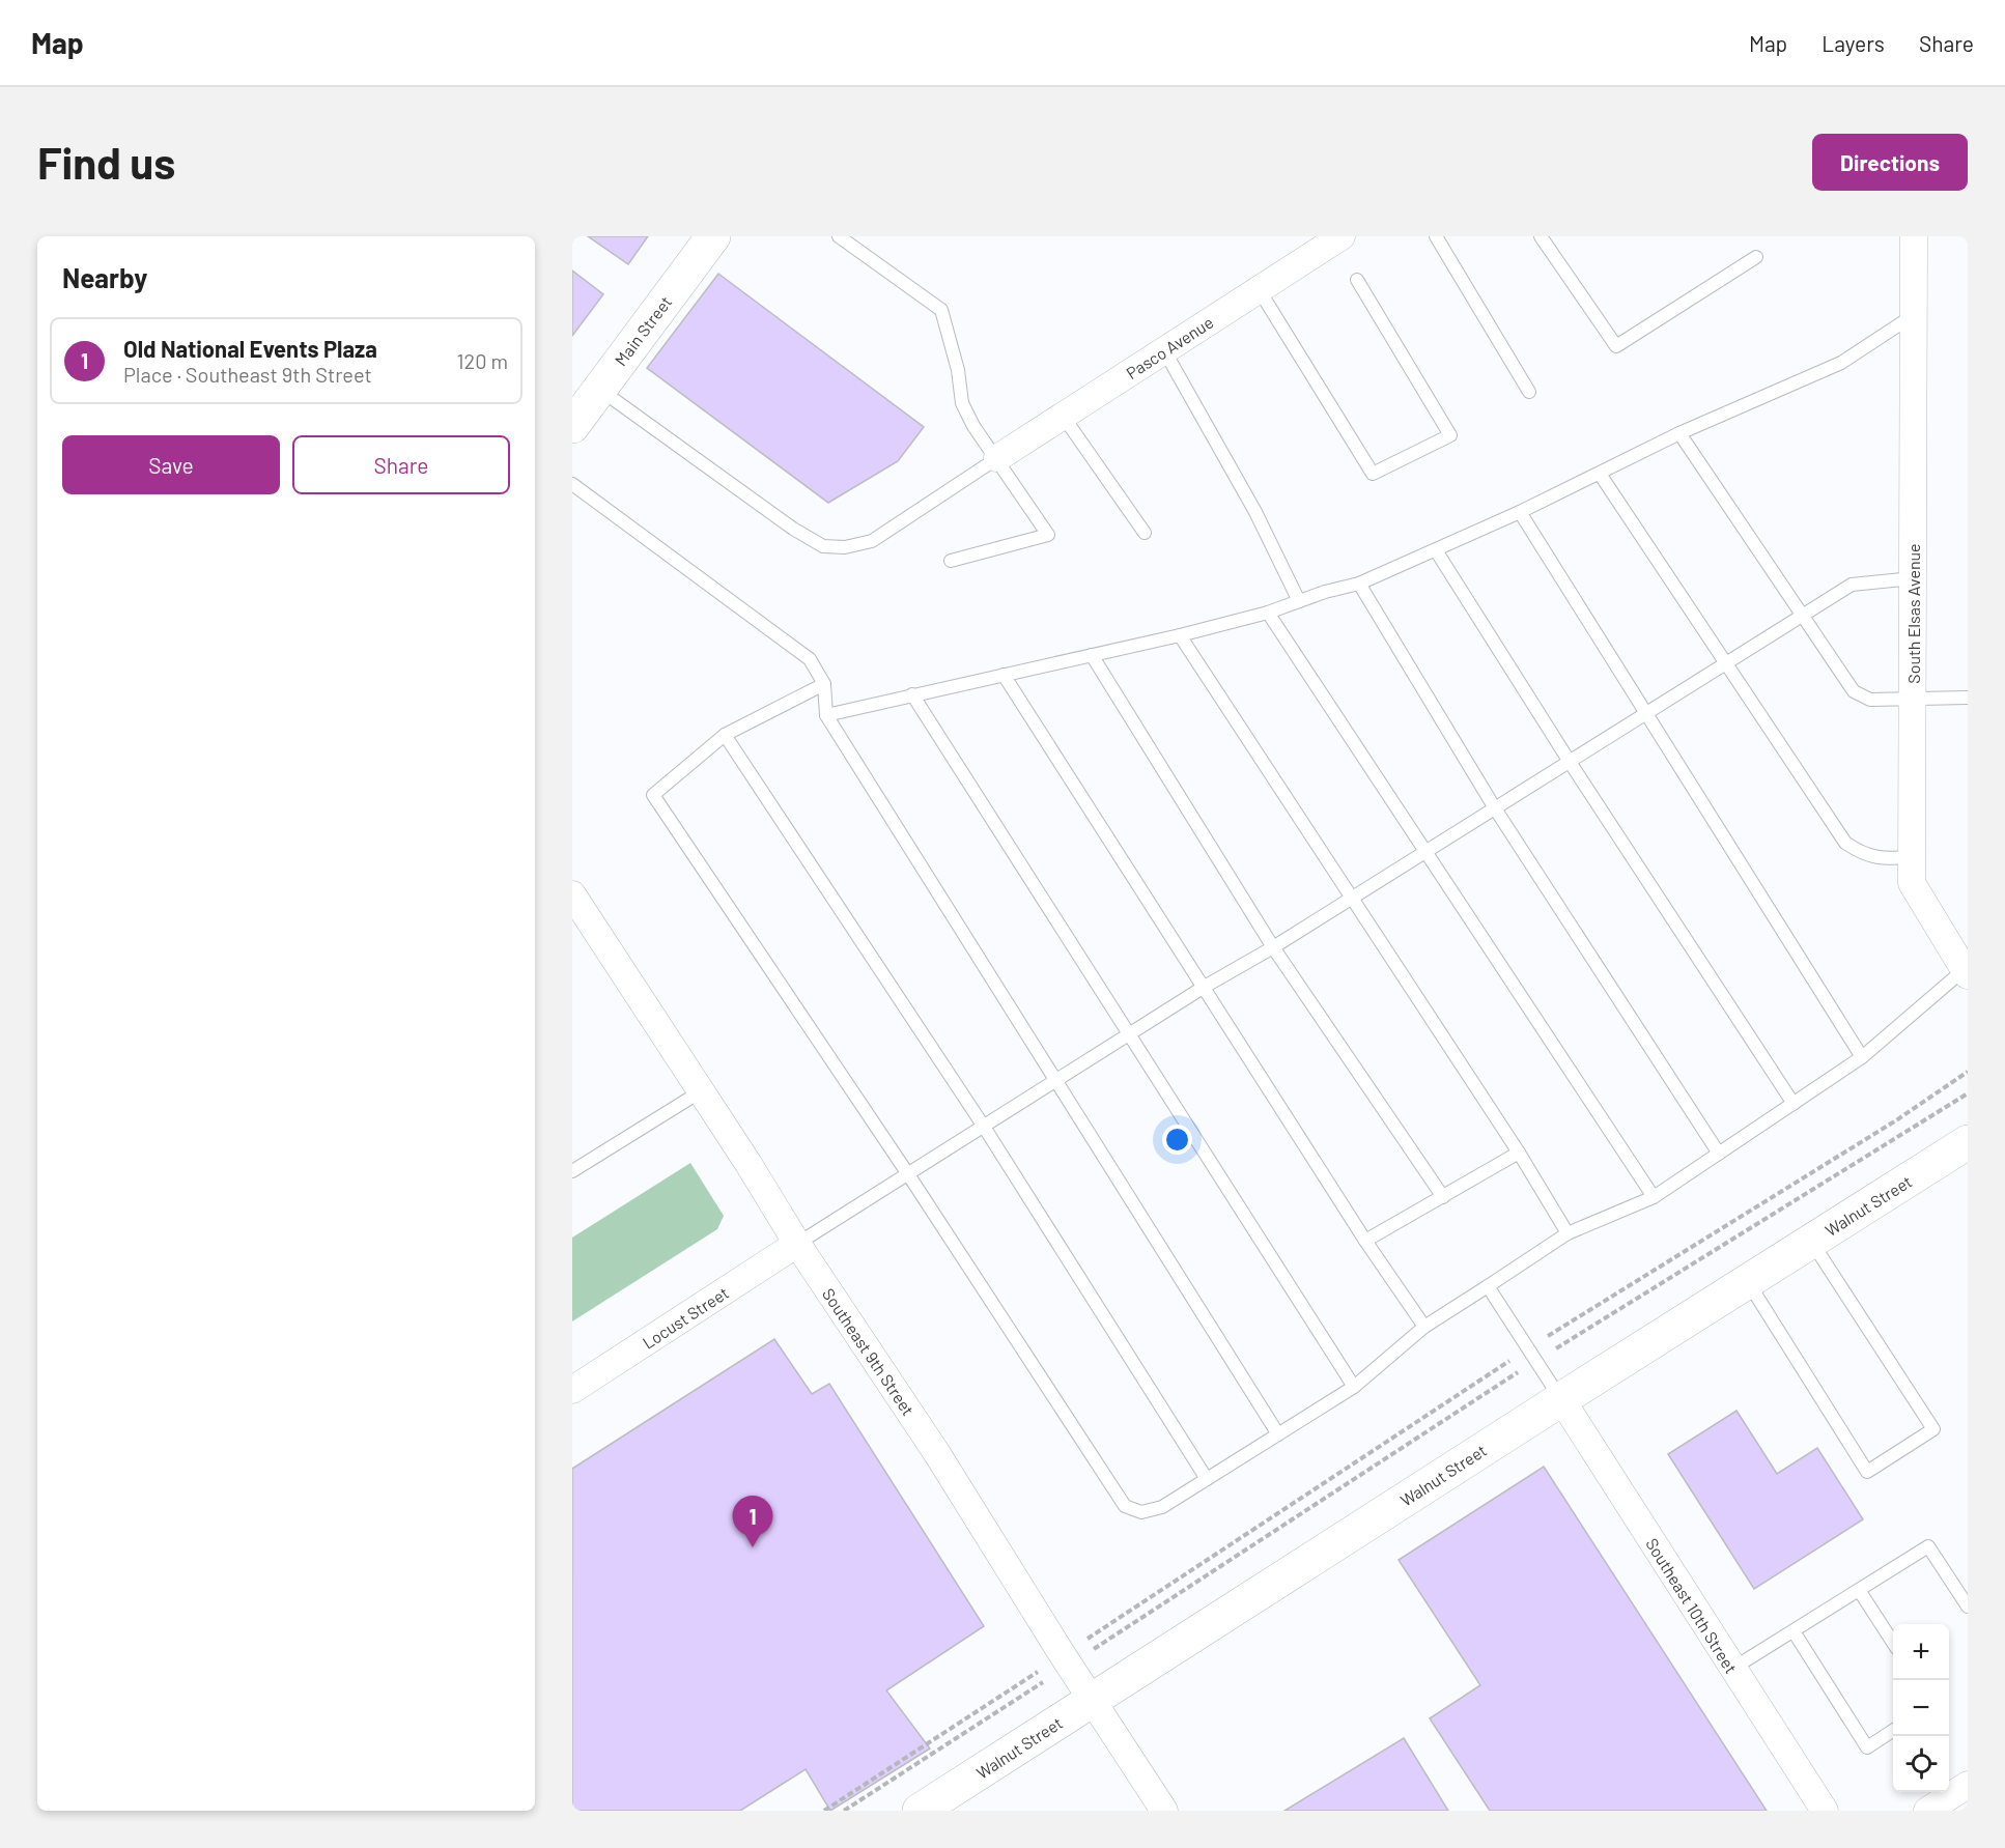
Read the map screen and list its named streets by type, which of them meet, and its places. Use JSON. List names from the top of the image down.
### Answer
{
  "streets": {
    "main road": ["Main Street", "Walnut Street"],
    "street": [
      "Pasco Avenue",
      "South Elsas Avenue",
      "Locust Street",
      "Southeast 9th Street",
      "Southeast 10th Street"
    ]
  },
  "crossings": [
    ["Walnut Street", "Southeast 9th Street"],
    ["Walnut Street", "Southeast 10th Street"],
    ["Locust Street", "Southeast 9th Street"]
  ],
  "page": {
    "header": "Map",
    "nav": ["Map", "Layers", "Share"],
    "buttons": [
      "Directions",
      ["Save", "Share"]
    ],
    "title": "Find us",
    "heading": "Nearby",
    "list": [
      {
        "mark": "1",
        "name": "Old National Events Plaza",
        "note": "Place · Southeast 9th Street",
        "value": "120 m"
      }
    ],
    "pins": "1",
    "map_buttons": ["+", "−"]
  }
}
